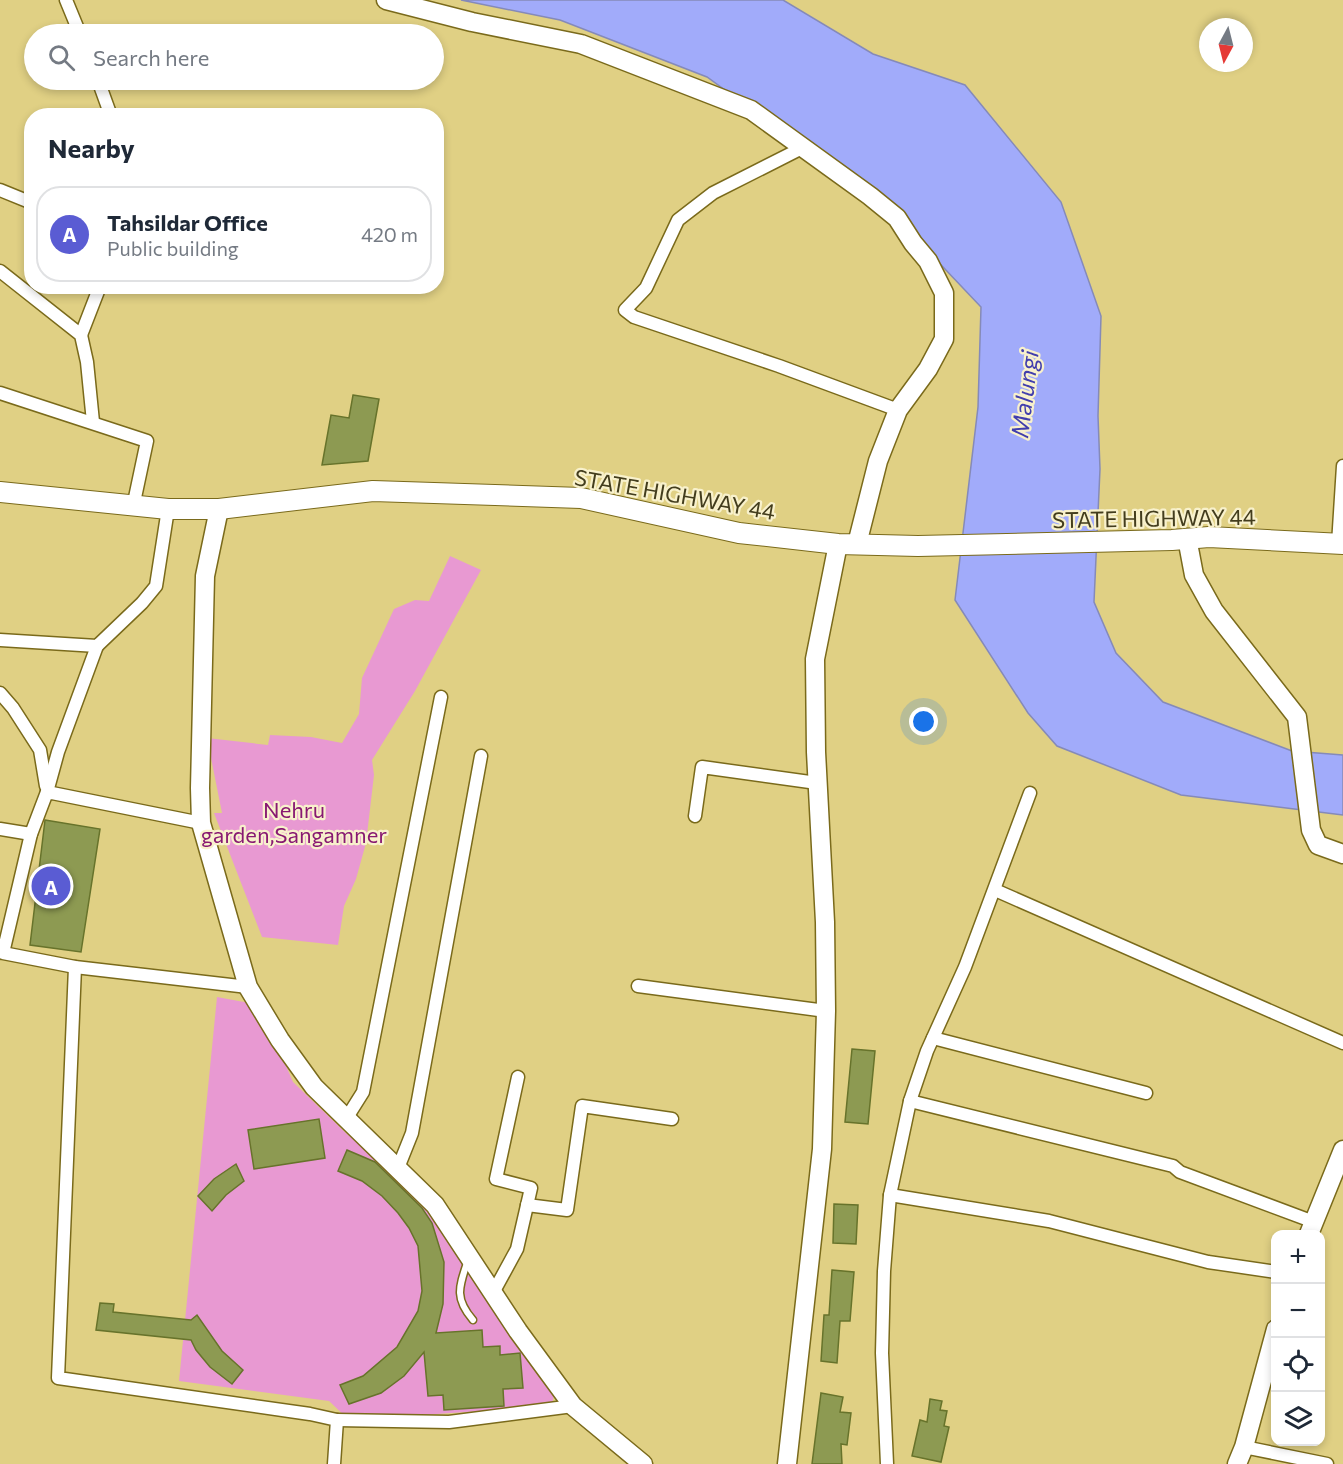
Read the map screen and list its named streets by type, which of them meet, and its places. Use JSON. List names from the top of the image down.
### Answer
{
  "streets": {
    "main road": ["STATE HIGHWAY 44"]
  },
  "water": ["Malungi"],
  "parks": ["Nehru garden,Sangamner"],
  "north": "bottom",
  "page": {
    "search": "Search here",
    "heading": "Nearby",
    "list": [
      {
        "mark": "A",
        "name": "Tahsildar Office",
        "note": "Public building",
        "value": "420 m"
      }
    ],
    "pins": "A",
    "map_buttons": ["+", "−"]
  }
}
